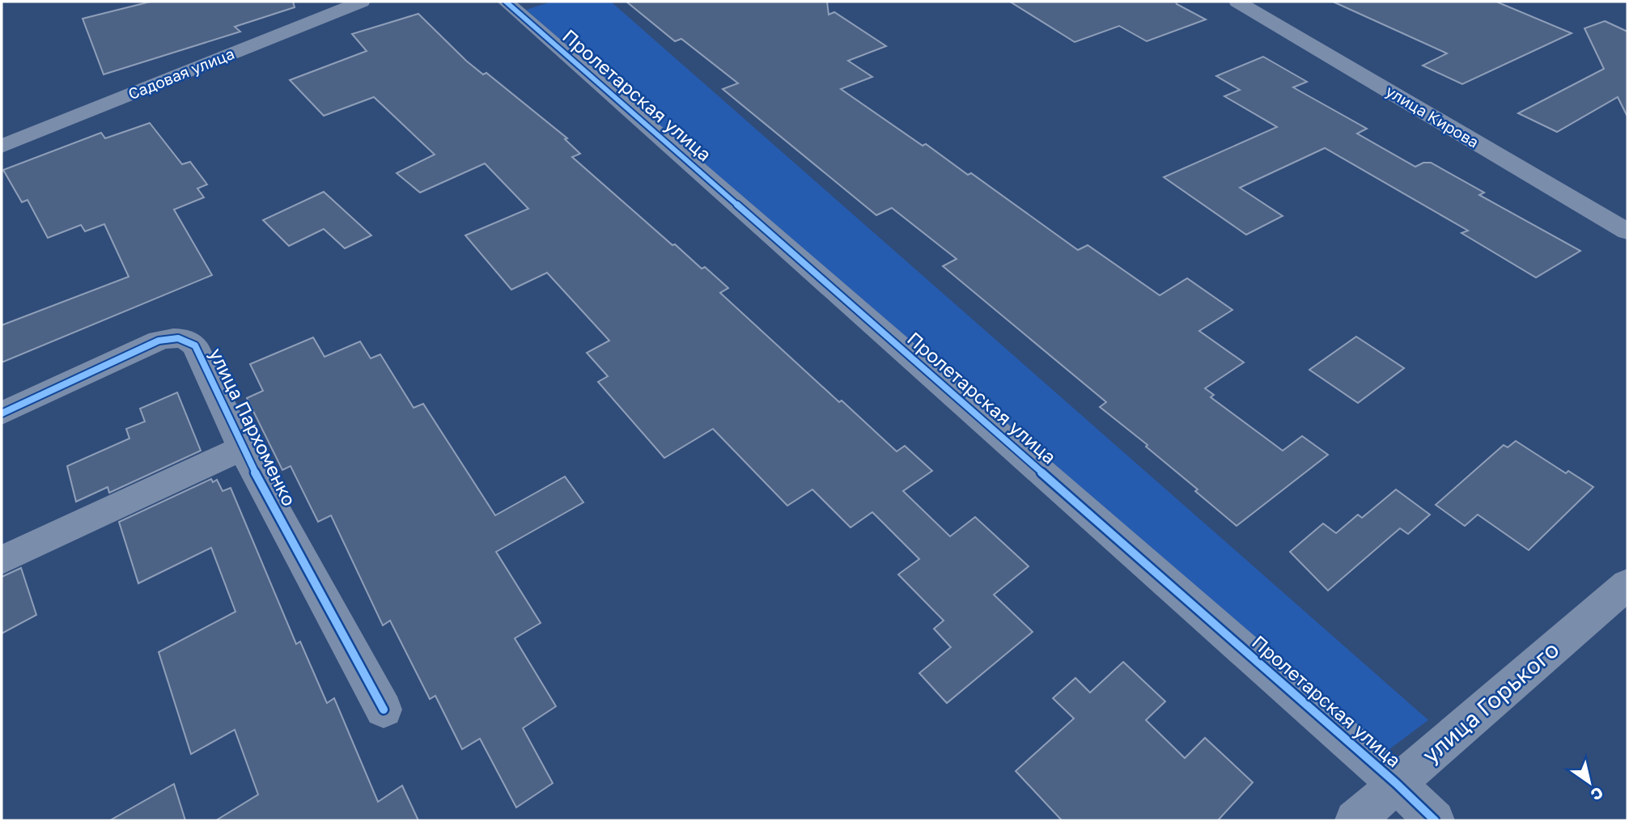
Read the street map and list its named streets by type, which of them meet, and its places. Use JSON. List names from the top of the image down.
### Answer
{
  "streets": {
    "street": [
      "Садовая улица",
      "Пролетарская улица",
      "улица Кирова",
      "улица Пархоменко",
      "улица Горького"
    ]
  },
  "crossings": [
    ["Пролетарская улица", "улица Горького"]
  ],
  "north": "bottom right"
}
